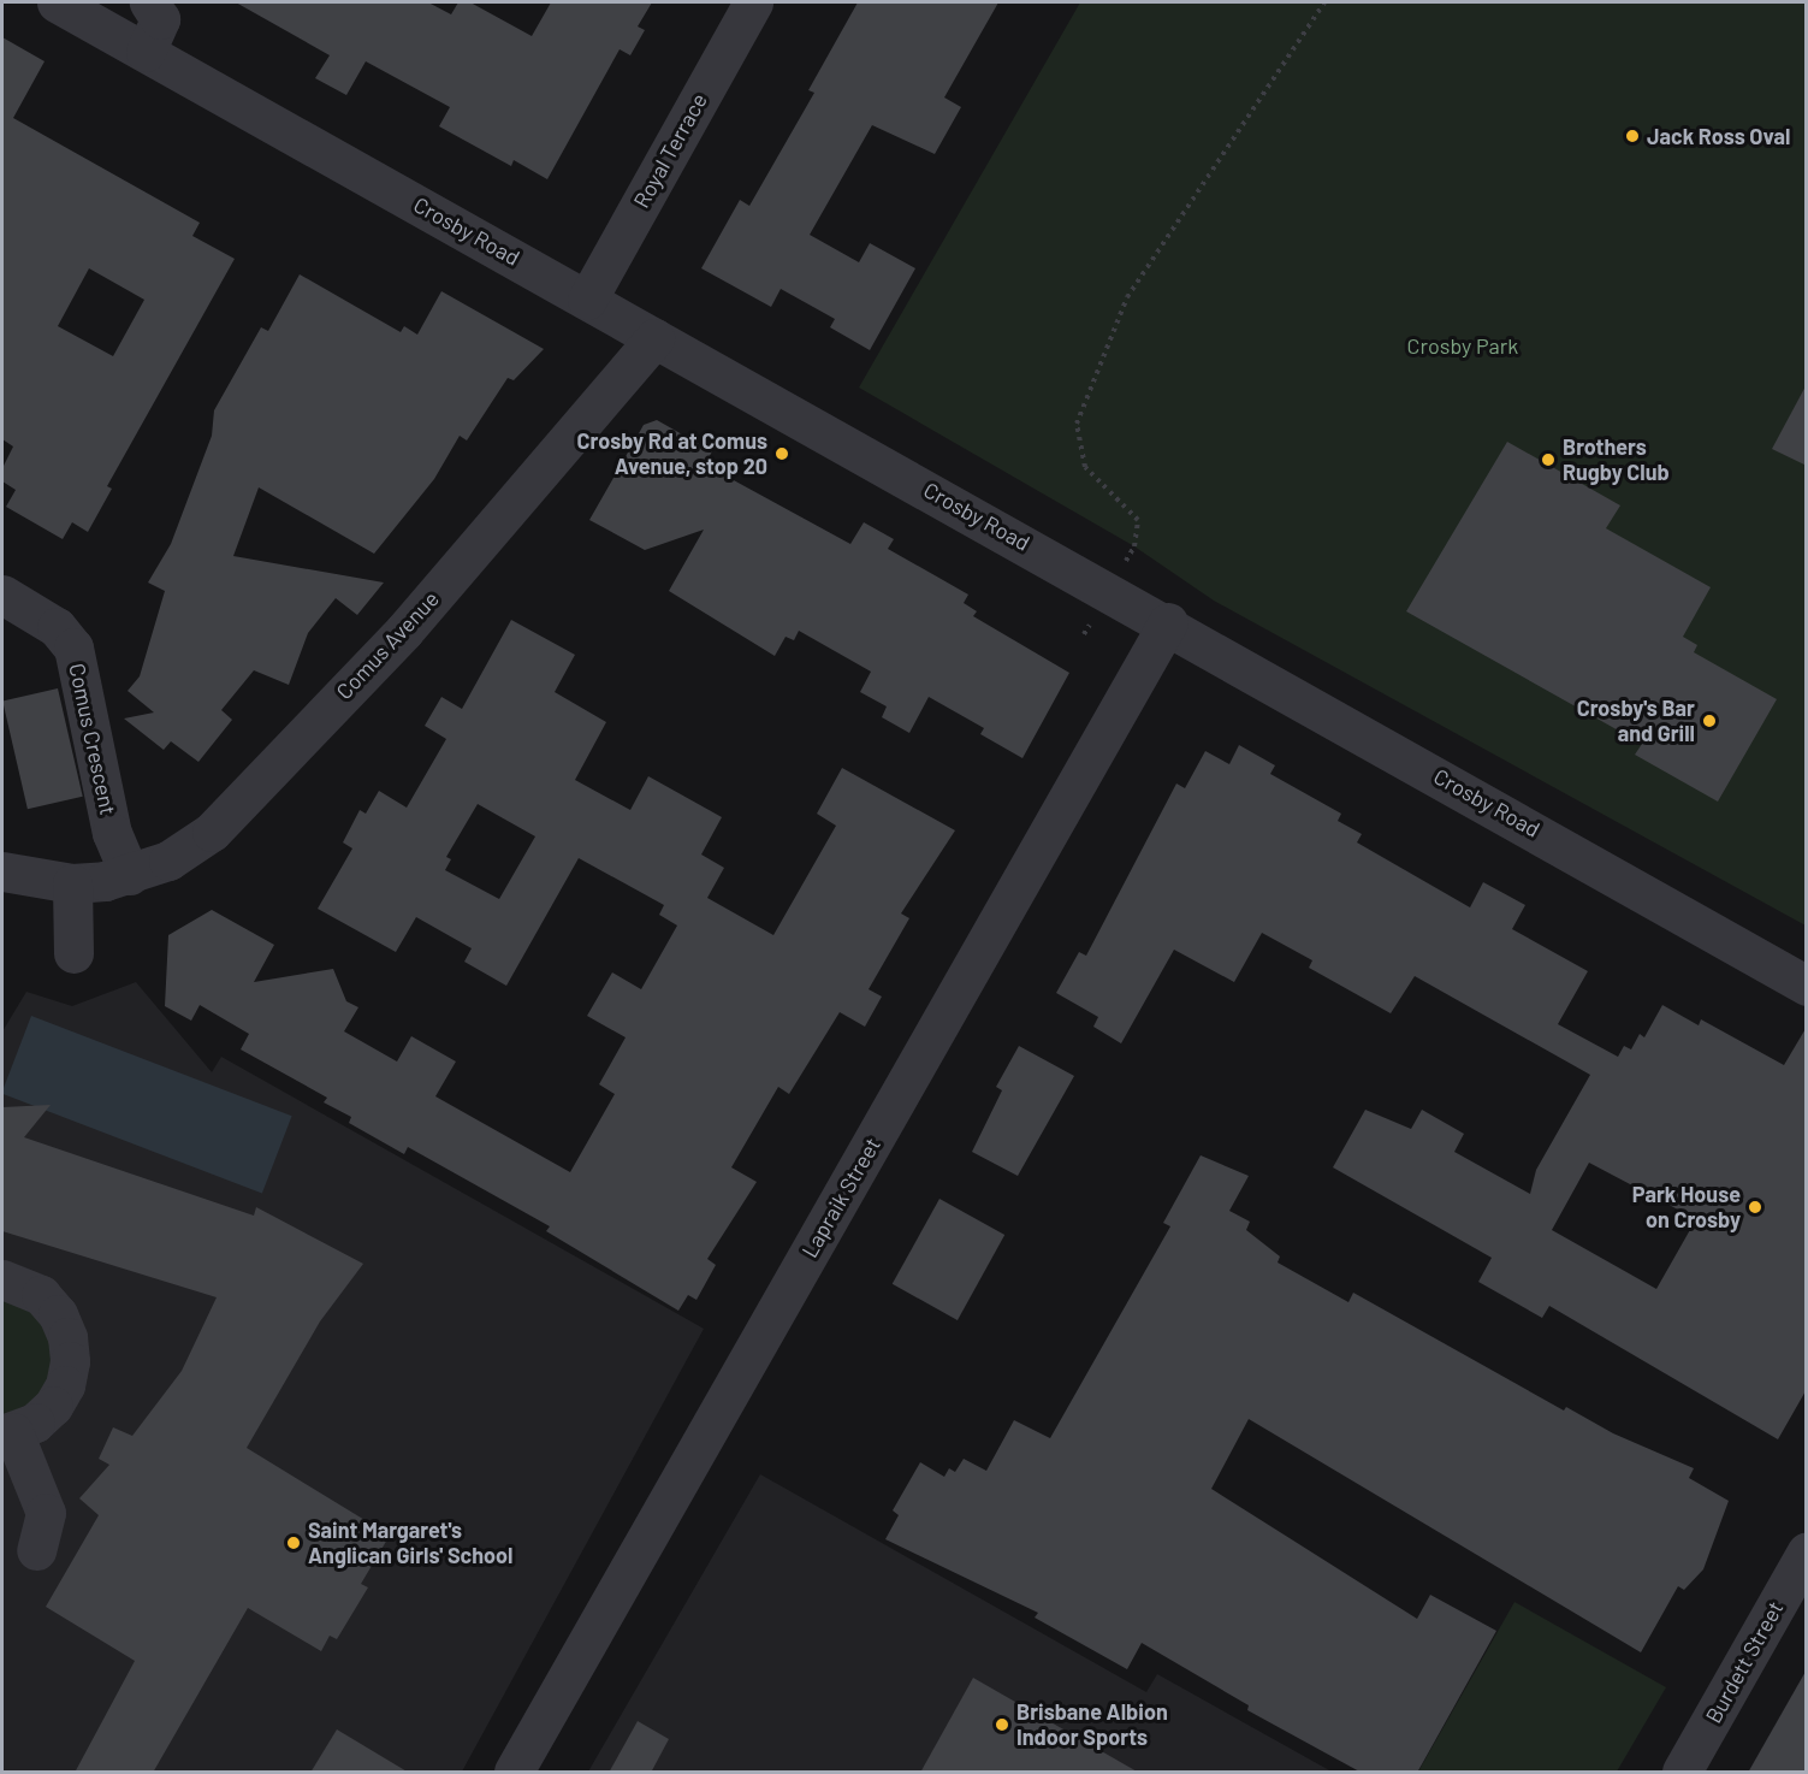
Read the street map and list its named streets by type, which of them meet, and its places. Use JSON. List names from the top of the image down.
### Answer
{
  "streets": {
    "street": [
      "Royal Terrace",
      "Crosby Road",
      "Comus Avenue",
      "Comus Crescent",
      "Lapraik Street",
      "Burdett Street"
    ]
  },
  "crossings": [
    ["Royal Terrace", "Crosby Road"],
    ["Crosby Road", "Comus Avenue"],
    ["Crosby Road", "Lapraik Street"],
    ["Comus Avenue", "Comus Crescent"]
  ],
  "parks": ["Crosby Park"],
  "places": [
    "Jack Ross Oval",
    "Crosby Rd at Comus Avenue, stop 20",
    "Brothers Rugby Club",
    "Crosby's Bar and Grill",
    "Park House on Crosby",
    "Saint Margaret's Anglican Girls' School",
    "Brisbane Albion Indoor Sports"
  ]
}
